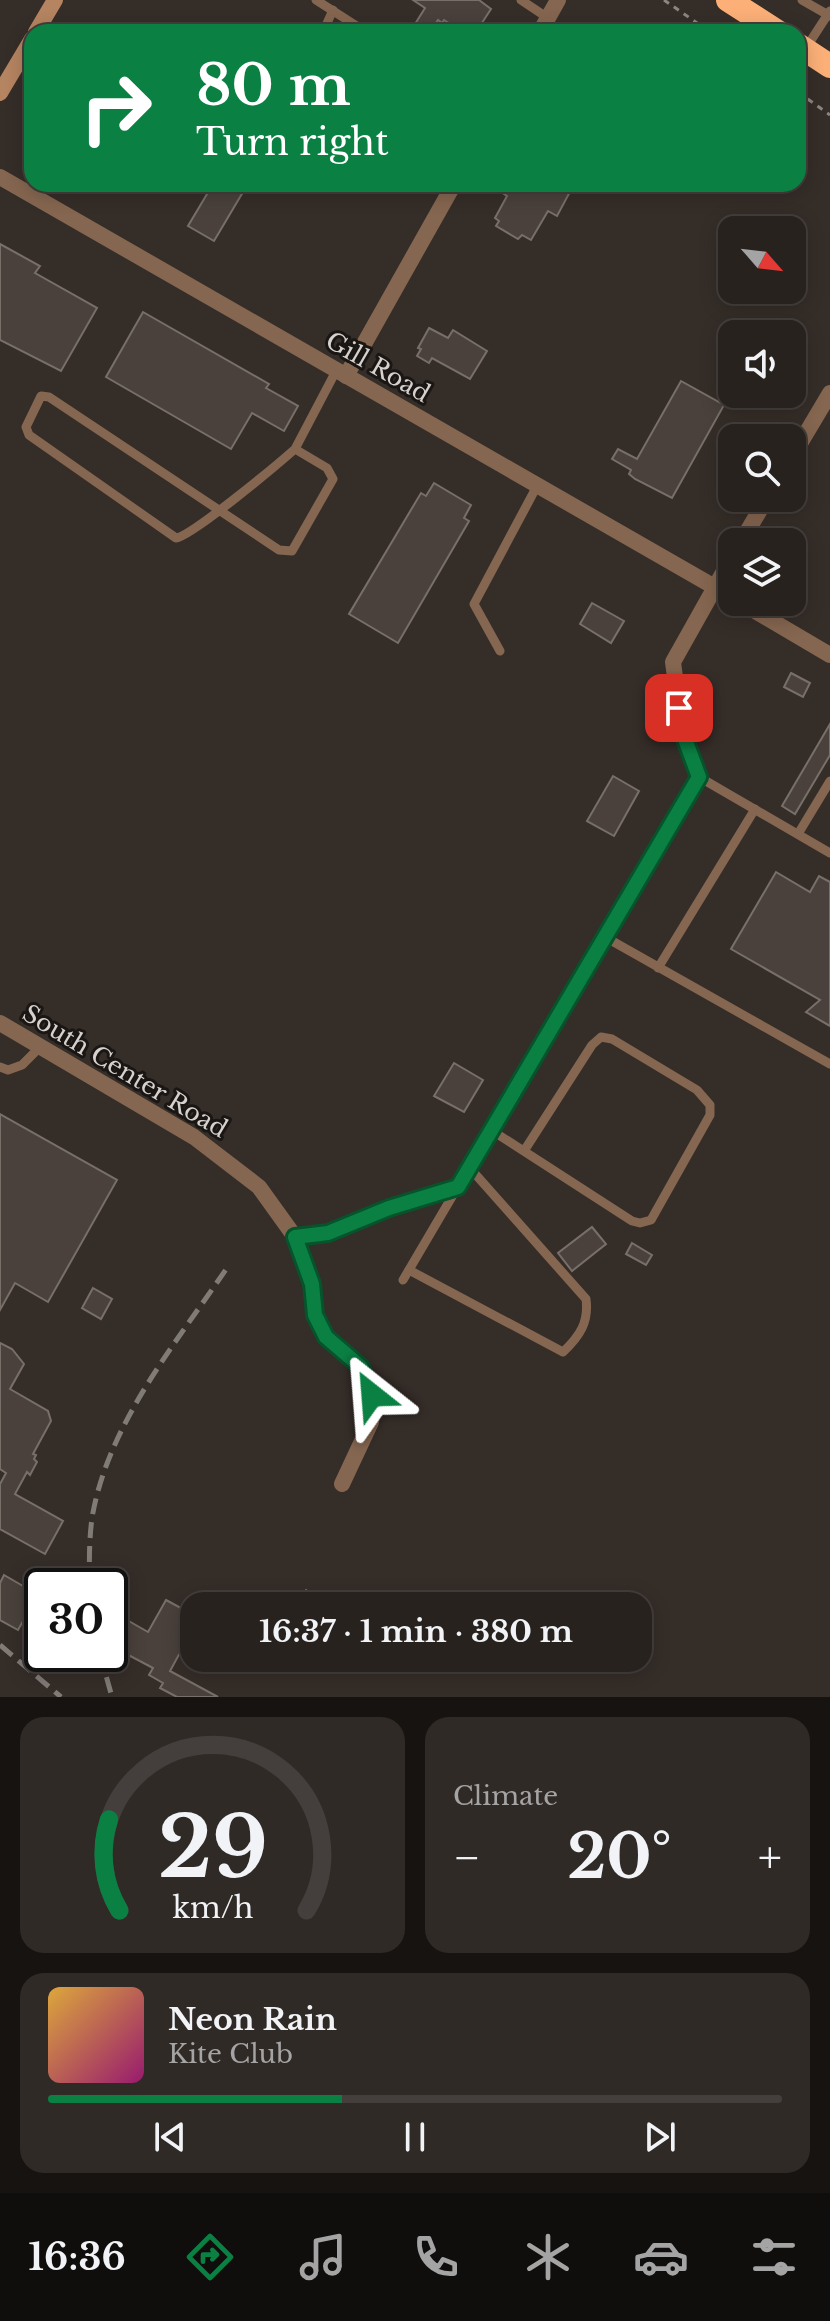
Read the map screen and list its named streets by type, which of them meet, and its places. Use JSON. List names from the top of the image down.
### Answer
{
  "streets": {
    "street": ["Gill Road", "South Center Road"]
  },
  "north": "bottom right",
  "page": {
    "turn": ["80 m", "Turn right"],
    "limit": "30",
    "trip": "16:37 · 1 min · 380 m",
    "tile": "Climate",
    "heat": ["−", "20°", "+"],
    "song": ["Neon Rain", "Kite Club"],
    "tabs": "16:36",
    "gauge": ["29", "km/h"]
  }
}
